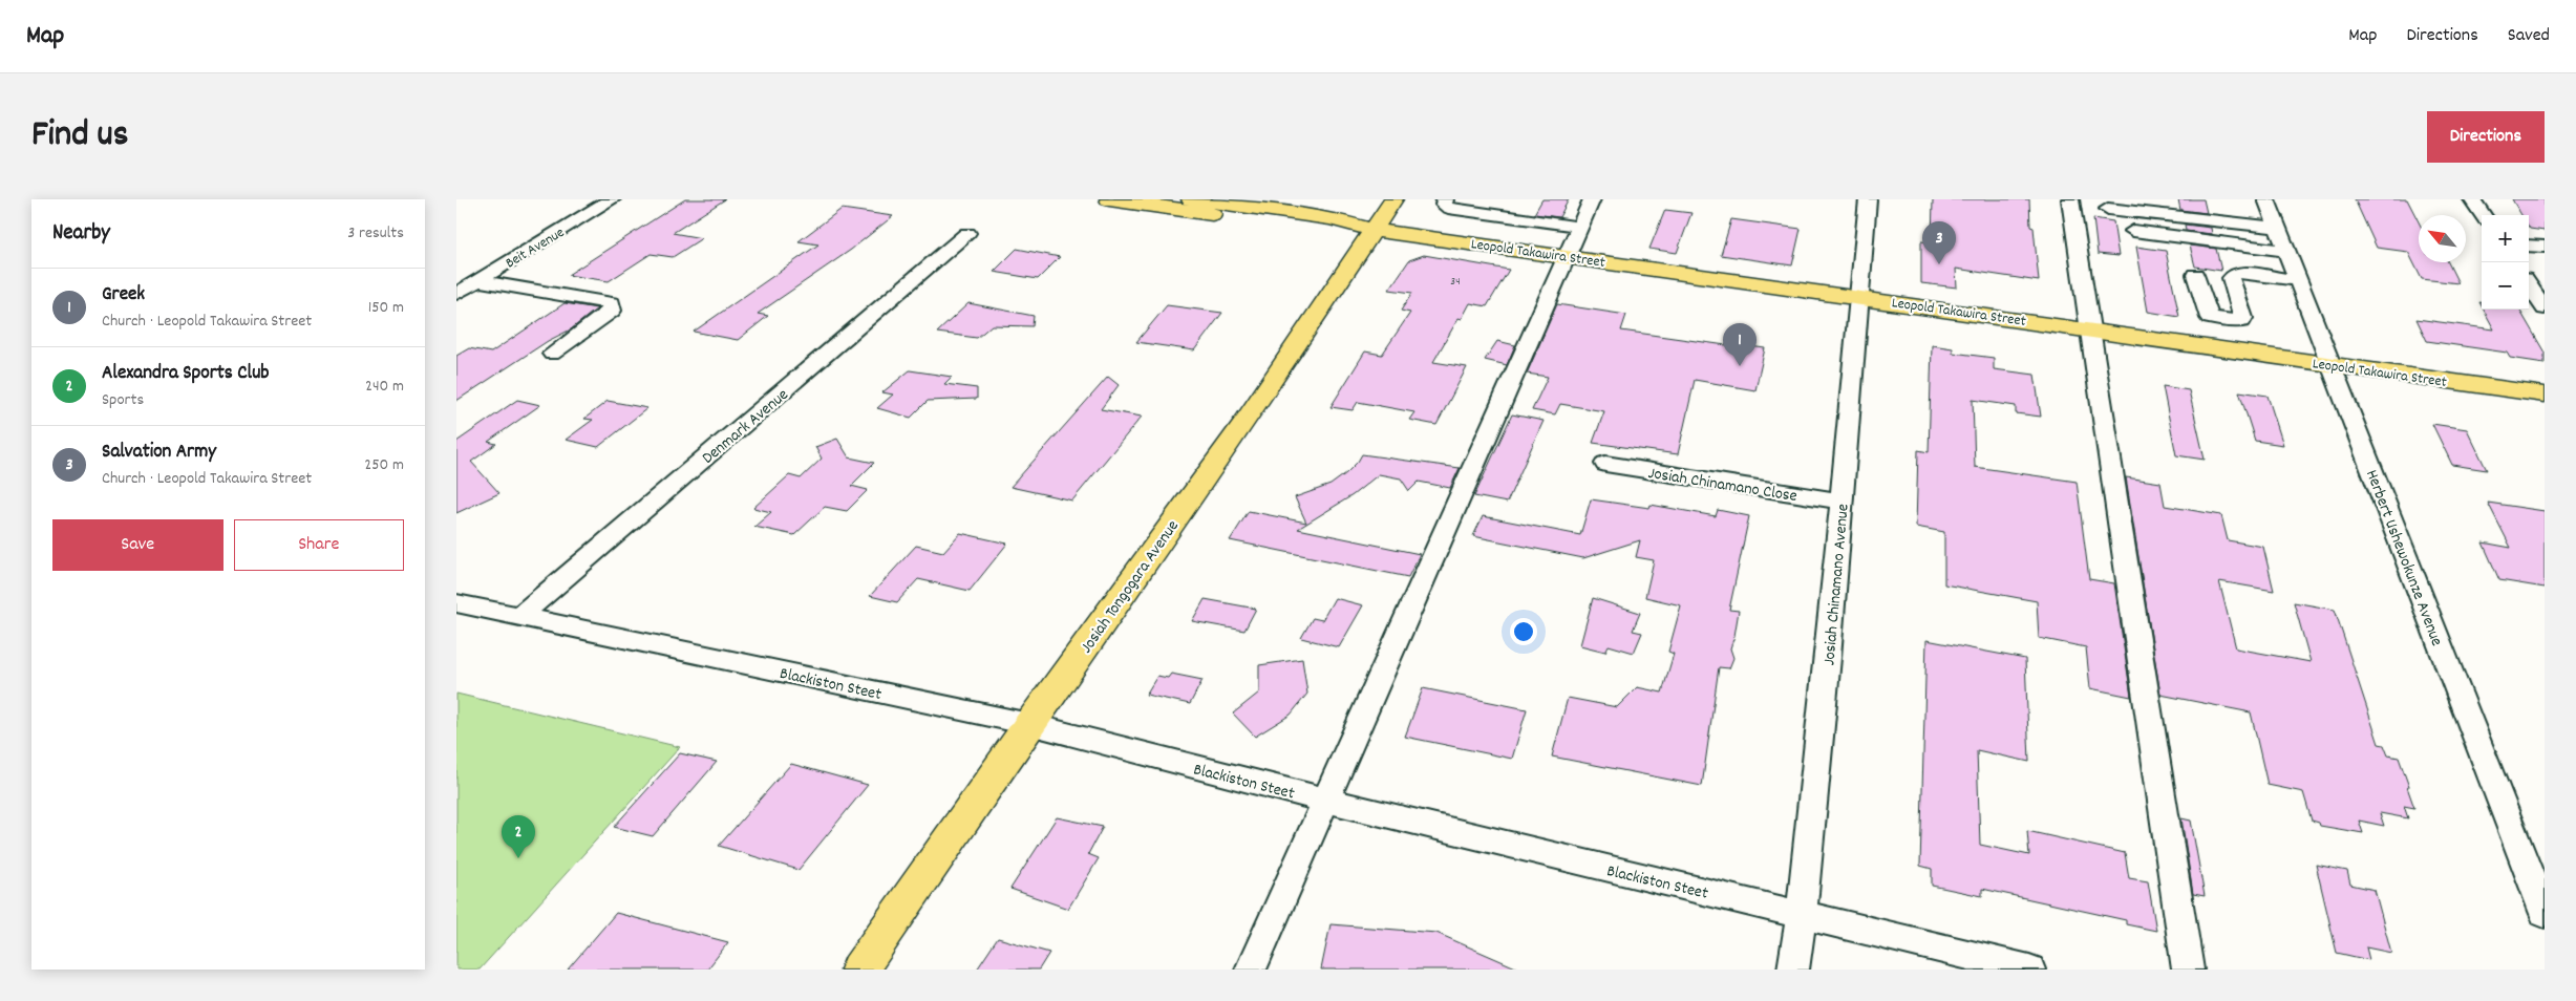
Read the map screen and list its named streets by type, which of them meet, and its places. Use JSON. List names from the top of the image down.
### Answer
{
  "streets": {
    "main road": ["Leopold Takawira Street", "Josiah Tongogara Avenue"],
    "street": [
      "Beit Avenue",
      "Denmark Avenue",
      "Josiah Chinamano Close",
      "Herbert Ushewokunze Avenue",
      "Josiah Chinamano Avenue",
      "Blackiston Steet"
    ]
  },
  "crossings": [
    ["Leopold Takawira Street", "Herbert Ushewokunze Avenue"],
    ["Leopold Takawira Street", "Josiah Chinamano Avenue"],
    ["Leopold Takawira Street", "Josiah Tongogara Avenue"],
    ["Denmark Avenue", "Blackiston Steet"],
    ["Josiah Chinamano Close", "Josiah Chinamano Avenue"],
    ["Josiah Chinamano Avenue", "Blackiston Steet"],
    ["Josiah Tongogara Avenue", "Blackiston Steet"]
  ],
  "house_numbers": ["34"],
  "north": "top left",
  "page": {
    "header": "Map",
    "nav": ["Map", "Directions", "Saved"],
    "title": "Find us",
    "buttons": [
      "Directions",
      ["Save", "Share"]
    ],
    "heading": ["Nearby", "3 results"],
    "map_buttons": ["+", "−"],
    "pins": ["3", "1", "2"],
    "list": [
      {
        "mark": "1",
        "name": "Greek",
        "note": "Church · Leopold Takawira Street",
        "value": "150 m"
      },
      {
        "mark": "2",
        "name": "Alexandra Sports Club",
        "note": "Sports",
        "value": "240 m"
      },
      {
        "mark": "3",
        "name": "Salvation Army",
        "note": "Church · Leopold Takawira Street",
        "value": "250 m"
      }
    ]
  }
}
